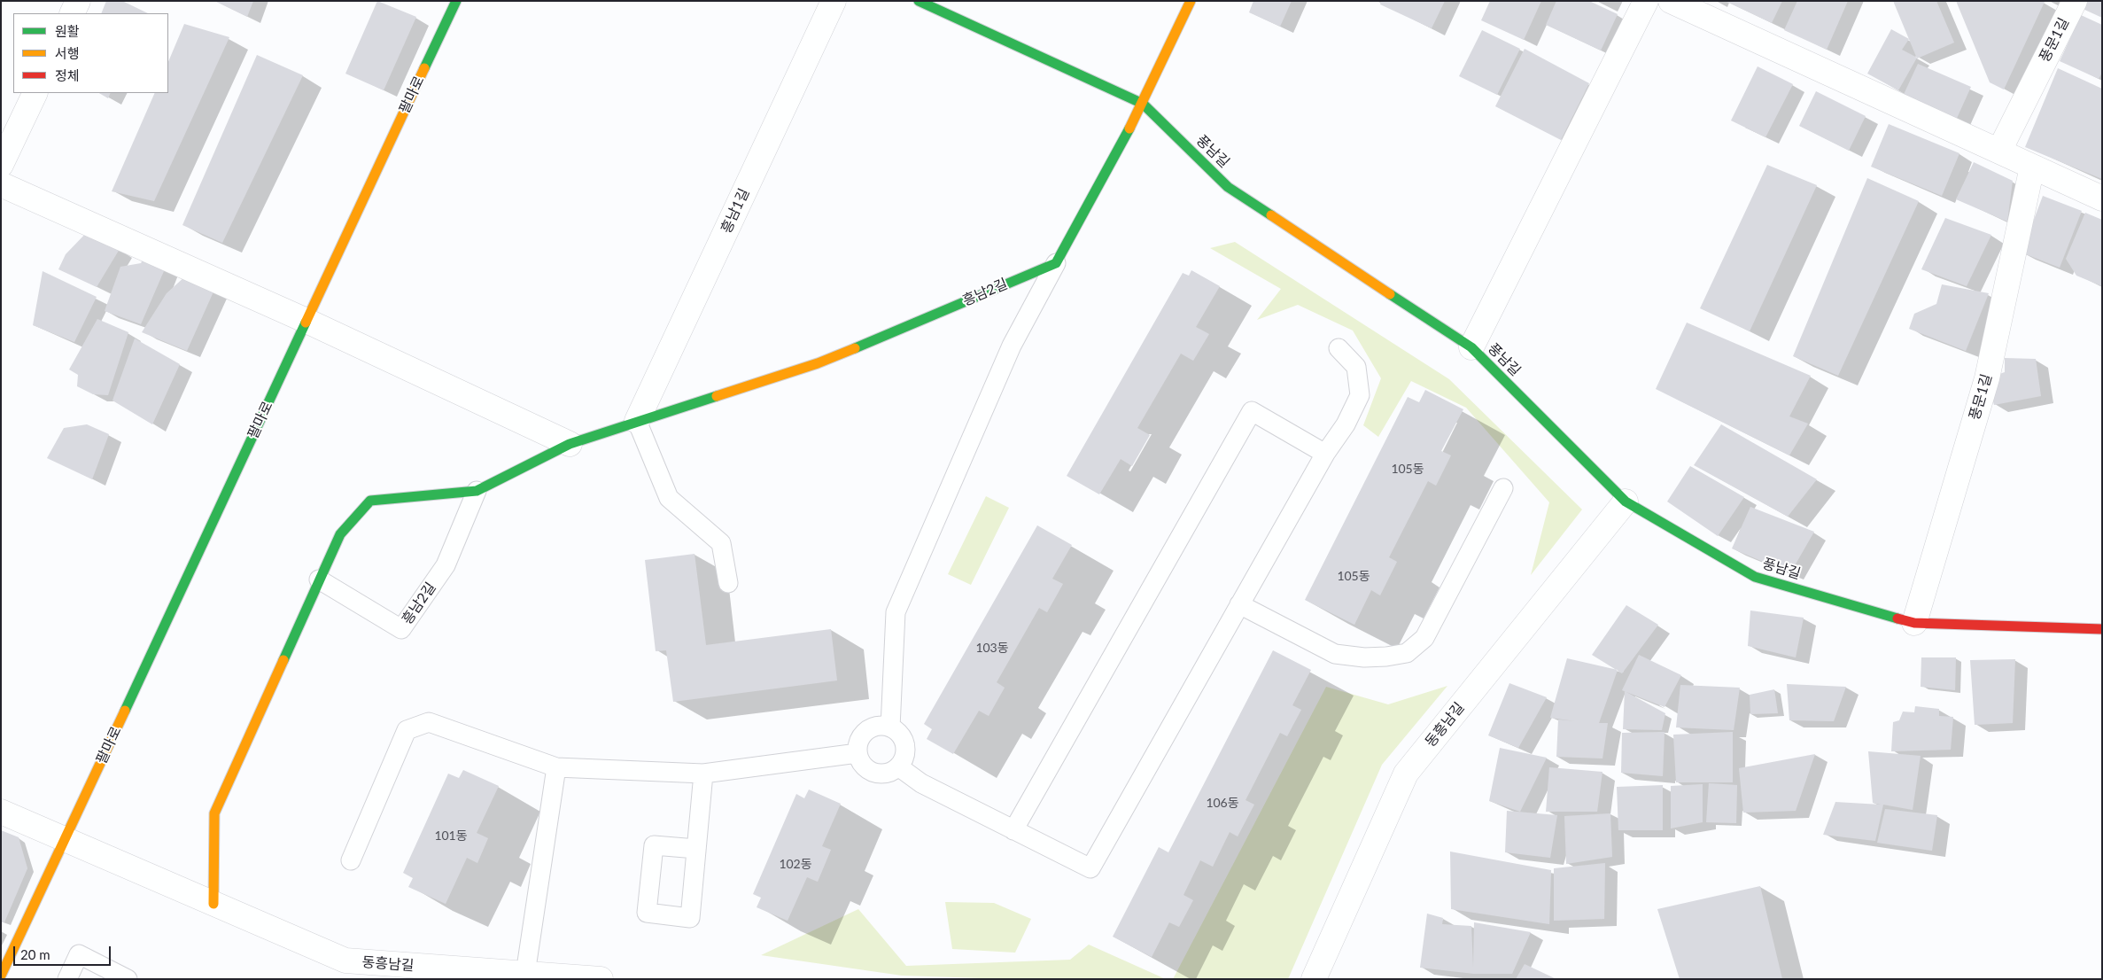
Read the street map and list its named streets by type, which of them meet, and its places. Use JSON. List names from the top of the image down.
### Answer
{
  "streets": {
    "street": [
      "풍문1길",
      "팔마로",
      "풍남길",
      "흥남1길",
      "흥남2길",
      "동흥남길"
    ]
  },
  "crossings": [
    ["풍문1길", "풍남길"],
    ["팔마로", "동흥남길"],
    ["풍남길", "동흥남길"],
    ["흥남1길", "흥남2길"],
    ["흥남2길", "동흥남길"]
  ],
  "house_numbers": [
    "105동",
    "105동",
    "103동",
    "106동",
    "101동",
    "102동"
  ],
  "legend": ["원활", "서행", "정체"],
  "scale_bar": "20 m"
}
